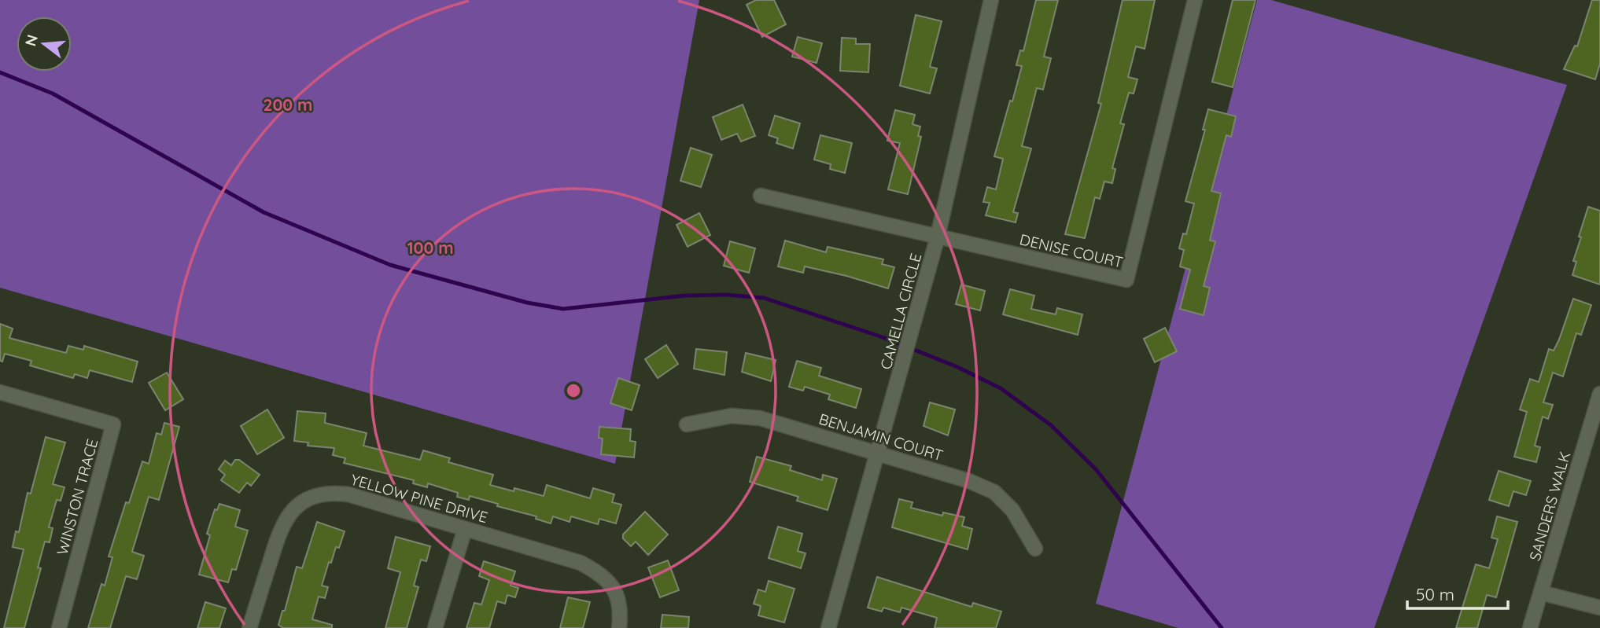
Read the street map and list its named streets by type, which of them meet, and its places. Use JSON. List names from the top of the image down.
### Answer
{
  "streets": {
    "street": [
      "DENISE COURT",
      "CAMELLA CIRCLE",
      "BENJAMIN COURT",
      "WINSTON TRACE",
      "YELLOW PINE DRIVE",
      "SANDERS WALK"
    ]
  },
  "crossings": [
    ["DENISE COURT", "CAMELLA CIRCLE"],
    ["CAMELLA CIRCLE", "BENJAMIN COURT"]
  ],
  "scale_bar": "50 m",
  "north": "left",
  "rings": ["200 m", "100 m"]
}
